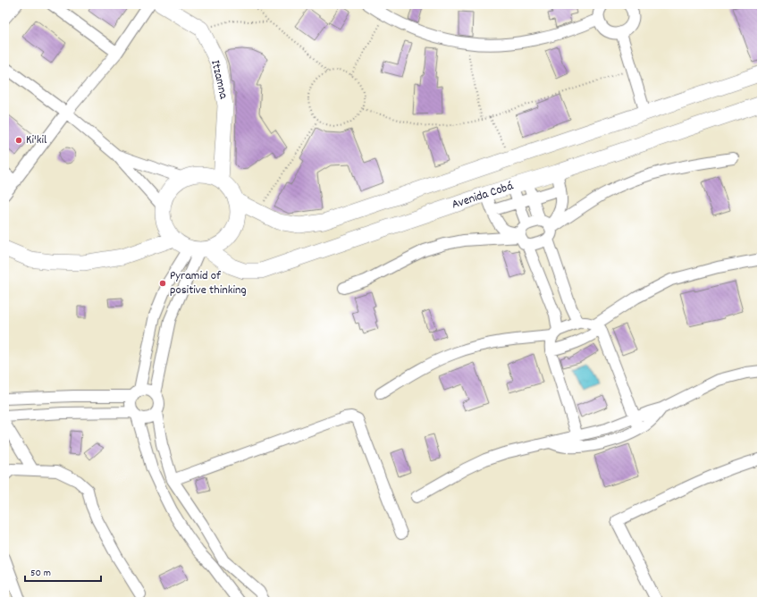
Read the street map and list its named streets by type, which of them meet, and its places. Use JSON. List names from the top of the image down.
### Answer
{
  "streets": {
    "street": ["Itzamna", "Avenida Cobá"]
  },
  "crossings": [
    ["Itzamna", "Avenida Cobá"]
  ],
  "places": ["Ki'kil", "Pyramid of positive thinking"],
  "scale_bar": "50 m"
}
